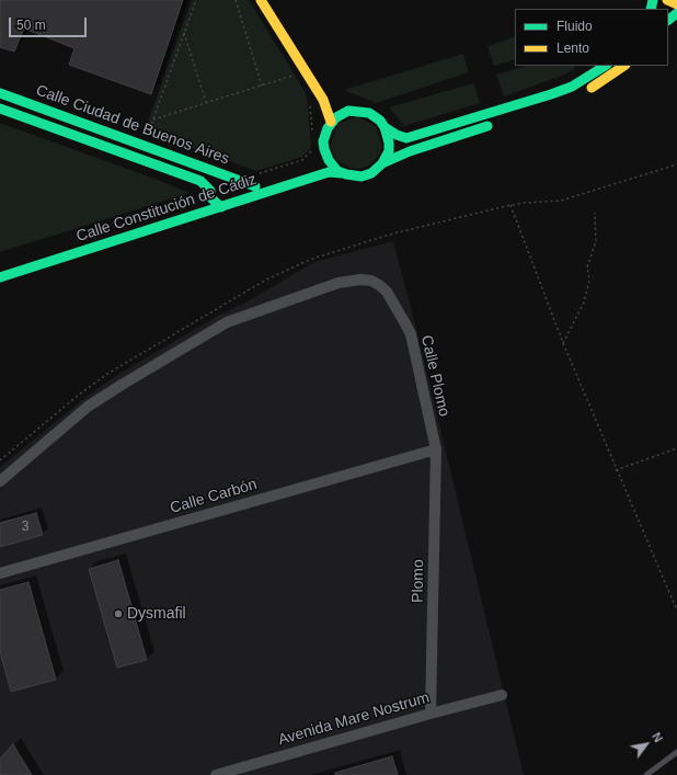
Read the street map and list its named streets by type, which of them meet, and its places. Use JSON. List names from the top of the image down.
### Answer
{
  "streets": {
    "street": [
      "Calle Ciudad de Buenos Aires",
      "Calle Constitución de Cádiz",
      "Calle Plomo",
      "Calle Carbón",
      "Plomo",
      "Avenida Mare Nostrum"
    ]
  },
  "crossings": [
    ["Calle Ciudad de Buenos Aires", "Calle Constitución de Cádiz"],
    ["Calle Plomo", "Calle Carbón"],
    ["Calle Plomo", "Plomo"],
    ["Calle Carbón", "Plomo"],
    ["Plomo", "Avenida Mare Nostrum"]
  ],
  "places": ["Dysmafil"],
  "house_numbers": ["3"],
  "legend": ["Fluido", "Lento"],
  "scale_bar": "50 m",
  "north": "top right"
}
